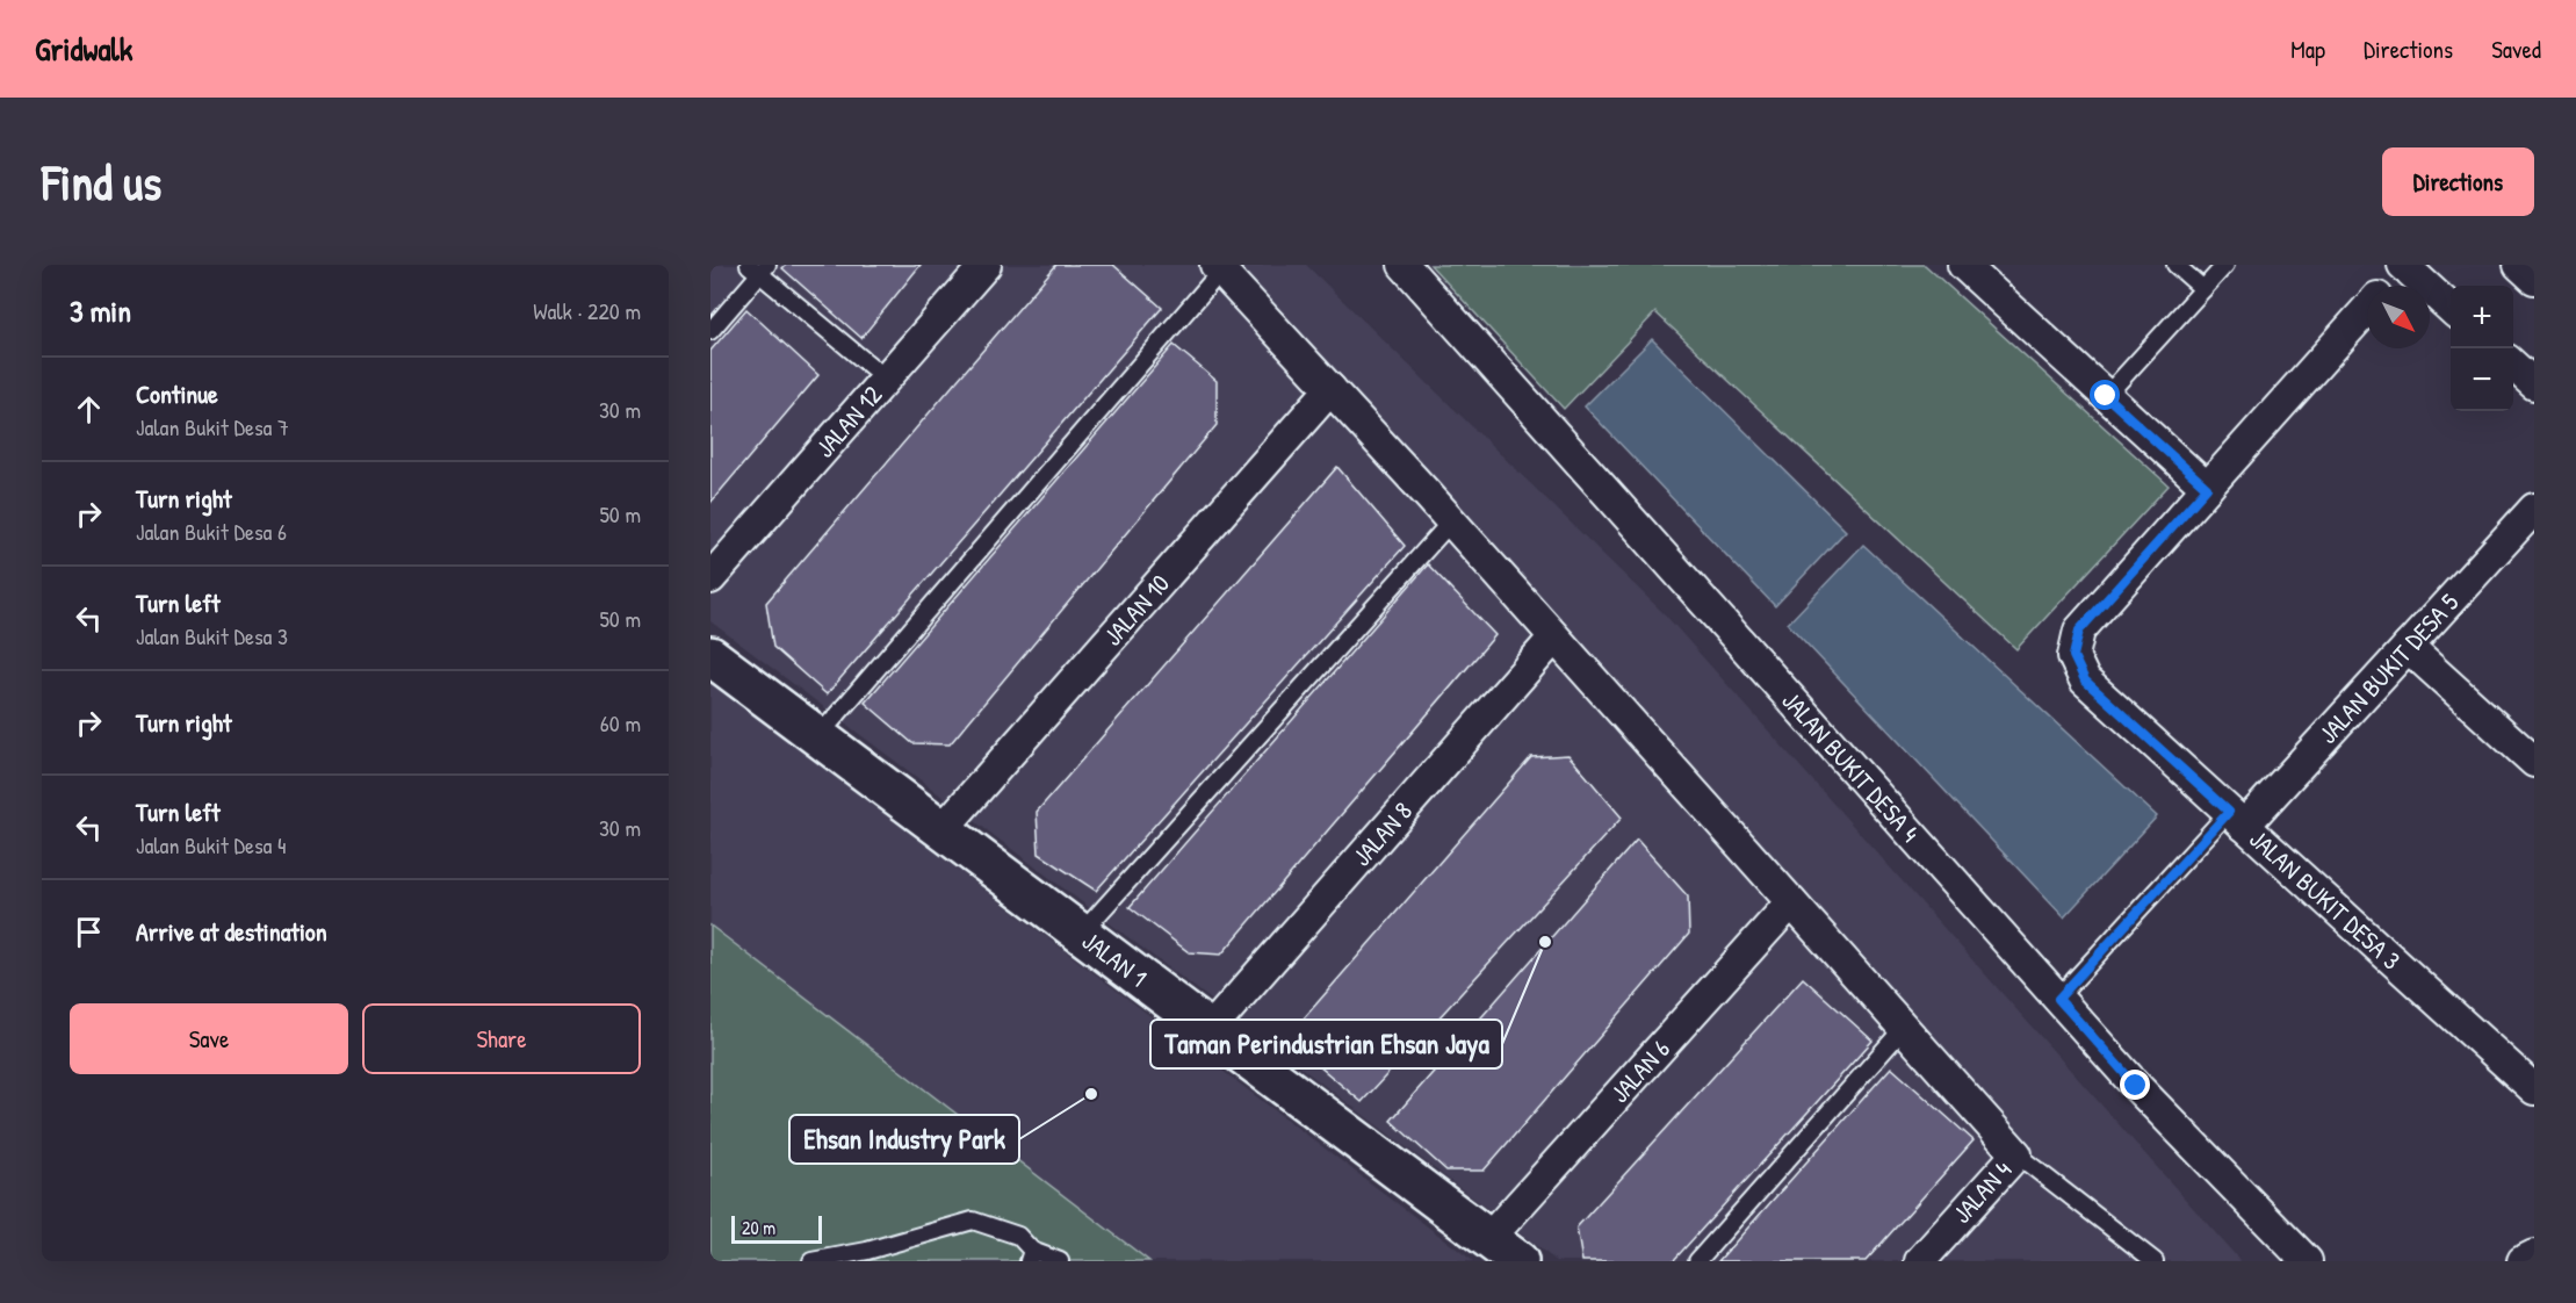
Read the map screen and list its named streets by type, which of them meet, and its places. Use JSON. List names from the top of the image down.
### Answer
{
  "streets": {
    "street": [
      "JALAN 12",
      "JALAN 10",
      "JALAN BUKIT DESA 5",
      "JALAN BUKIT DESA 4",
      "JALAN 8",
      "JALAN BUKIT DESA 3",
      "JALAN 1",
      "JALAN 6",
      "JALAN 4"
    ]
  },
  "crossings": [
    ["JALAN 10", "JALAN 1"],
    ["JALAN BUKIT DESA 5", "JALAN BUKIT DESA 3"],
    ["JALAN 8", "JALAN 1"],
    ["JALAN 1", "JALAN 6"]
  ],
  "places": ["Taman Perindustrian Ehsan Jaya", "Ehsan Industry Park"],
  "scale_bar": "20 m",
  "north": "bottom right",
  "page": {
    "header": "Gridwalk",
    "nav": ["Map", "Directions", "Saved"],
    "buttons": [
      "Directions",
      ["Save", "Share"]
    ],
    "title": "Find us",
    "heading": ["3 min", "Walk · 220 m"],
    "map_buttons": ["+", "−"],
    "list": [
      ["Continue", "Jalan Bukit Desa 7", "30 m"],
      ["Turn right", "Jalan Bukit Desa 6", "50 m"],
      ["Turn left", "Jalan Bukit Desa 3", "50 m"],
      ["Turn right", "60 m"],
      ["Turn left", "Jalan Bukit Desa 4", "30 m"],
      "Arrive at destination"
    ],
    "scale": "20 m"
  }
}
